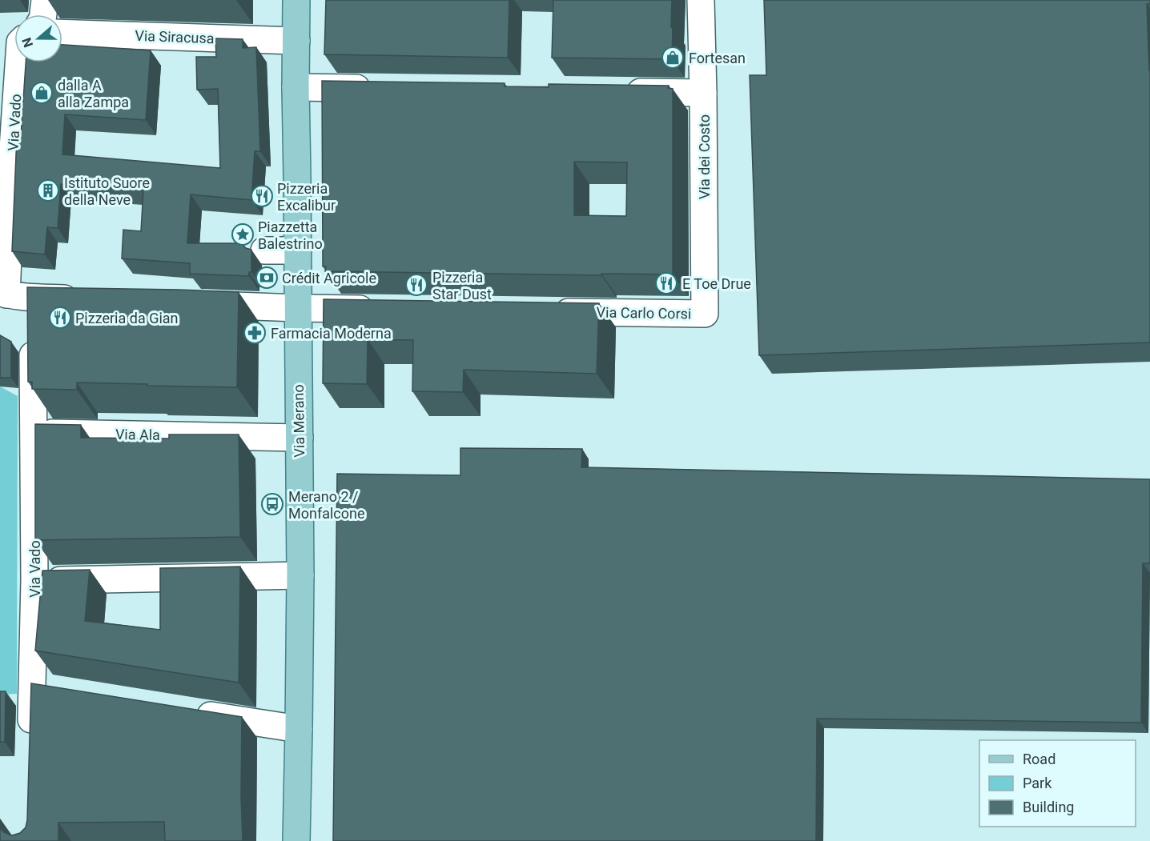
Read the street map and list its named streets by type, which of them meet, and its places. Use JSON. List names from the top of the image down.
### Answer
{
  "streets": {
    "main road": ["Via Merano"],
    "street": [
      "Via Siracusa",
      "Via Vado",
      "Via dei Costo",
      "Via Carlo Corsi",
      "Via Ala"
    ]
  },
  "crossings": [
    ["Via Siracusa", "Via Merano"],
    ["Via Vado", "Via Ala"],
    ["Via dei Costo", "Via Carlo Corsi"],
    ["Via Merano", "Via Ala"]
  ],
  "places": {
    "shop": ["Fortesan", "dalla A alla Zampa"],
    "building": ["Istituto Suore della Neve"],
    "restaurant": [
      "Pizzeria Excalibur",
      "E Toe Drue",
      "Pizzeria Star Dust",
      "Pizzeria da Gian"
    ],
    "place": ["Piazzetta Balestrino"],
    "bank": ["Crédit Agricole"],
    "pharmacy": ["Farmacia Moderna"],
    "bus stop": ["Merano 2 / Monfalcone"]
  },
  "legend": ["Road", "Park", "Building"],
  "north": "left"
}
